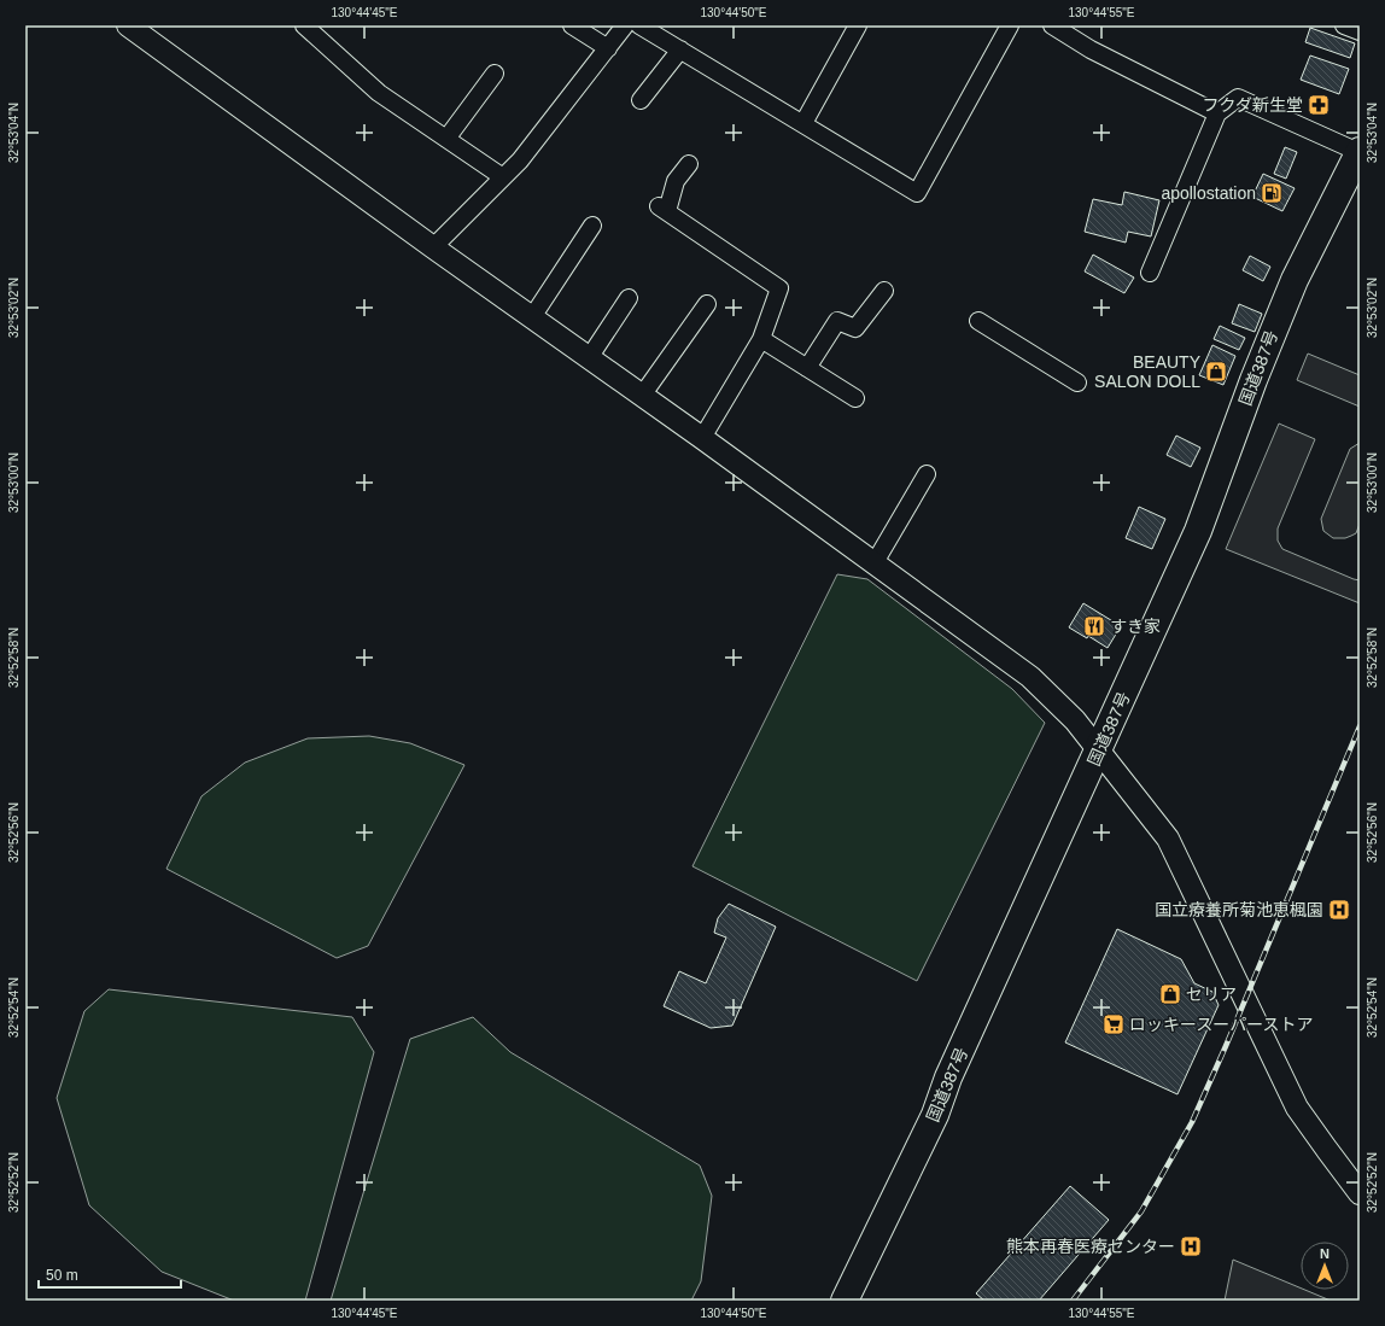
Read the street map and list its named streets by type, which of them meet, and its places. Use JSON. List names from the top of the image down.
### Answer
{
  "streets": {
    "highway": ["国道387号"]
  },
  "places": {
    "pharmacy": ["フクダ新生堂"],
    "fuel station": ["apollostation"],
    "shop": ["BEAUTY SALON DOLL", "セリア"],
    "restaurant": ["すき家"],
    "hospital": ["国立療養所菊池恵楓園", "熊本再春医療センター"],
    "supermarket": ["ロッキースーパーストア"]
  },
  "scale_bar": "50 m",
  "north": "top",
  "coordinates": [
    "130°44'45\"E",
    "130°44'50\"E",
    "130°44'55\"E",
    "32°53'04\"N",
    "32°53'02\"N",
    "32°53'00\"N",
    "32°52'58\"N",
    "32°52'56\"N",
    "32°52'54\"N",
    "32°52'52\"N"
  ]
}
